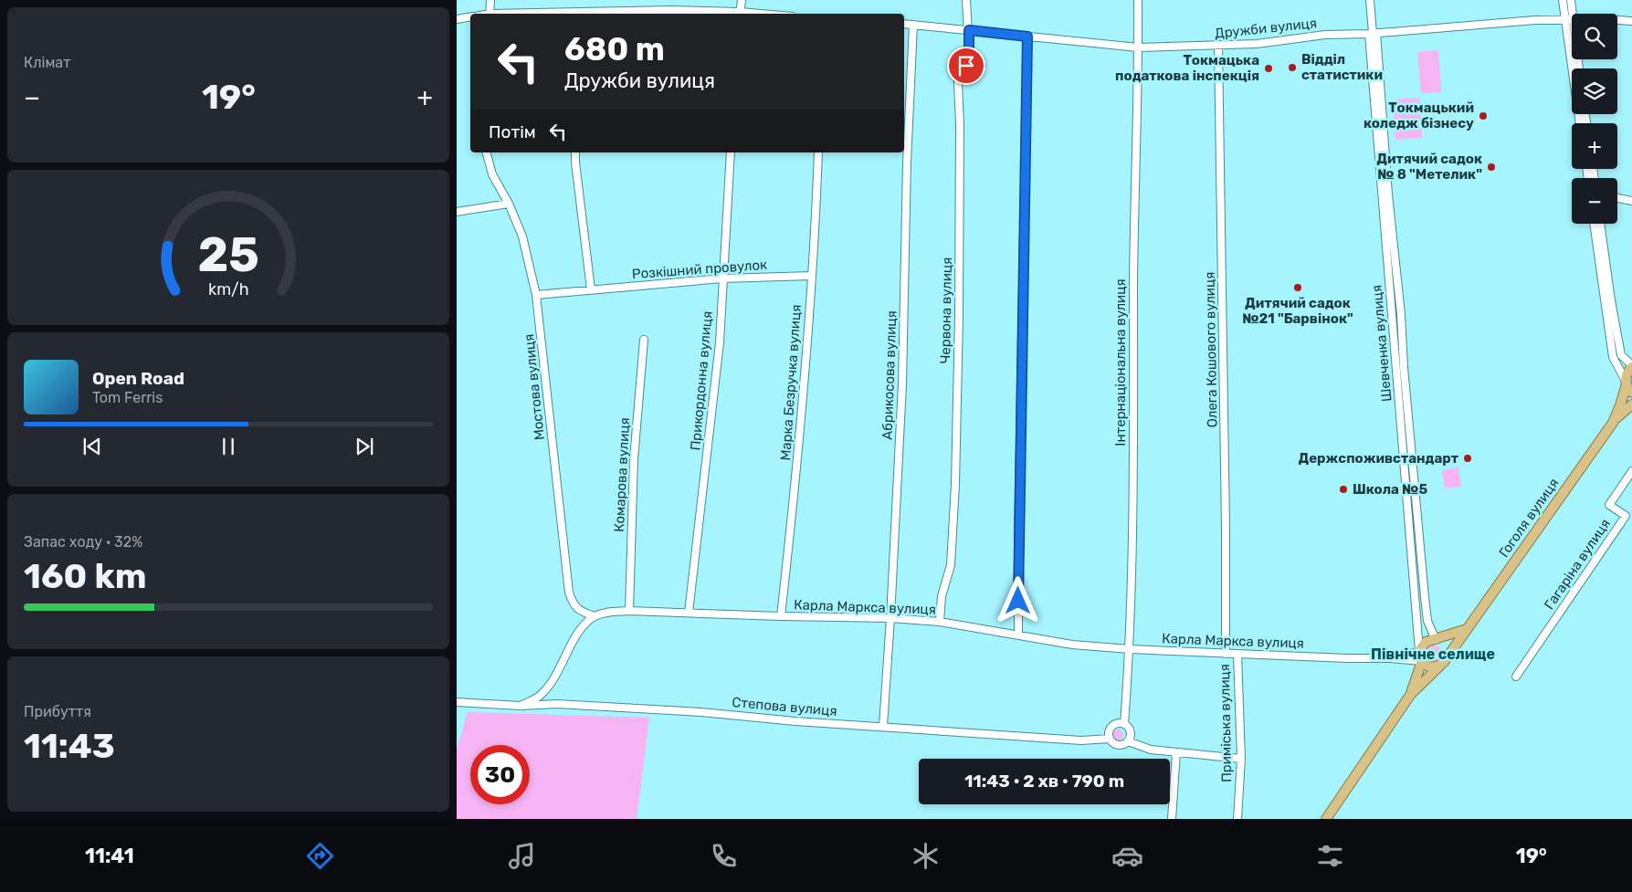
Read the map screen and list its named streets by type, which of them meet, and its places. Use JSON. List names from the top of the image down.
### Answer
{
  "streets": {
    "main road": ["Гоголя вулиця"],
    "street": [
      "Дружби вулиця",
      "Розкішний провулок",
      "Червона вулиця",
      "Шевченка вулиця",
      "Олега Кошового вулиця",
      "Інтернаціональна вулиця",
      "Абрикосова вулиця",
      "Прикордонна вулиця",
      "Марка Безручка вулиця",
      "Мостова вулиця",
      "Комарова вулиця",
      "Гагаріна вулиця",
      "Карла Маркса вулиця",
      "Степова вулиця",
      "Приміська вулиця"
    ]
  },
  "crossings": [
    ["Дружби вулиця", "Червона вулиця"],
    ["Дружби вулиця", "Шевченка вулиця"],
    ["Дружби вулиця", "Олега Кошового вулиця"],
    ["Дружби вулиця", "Інтернаціональна вулиця"],
    ["Дружби вулиця", "Абрикосова вулиця"],
    ["Розкішний провулок", "Прикордонна вулиця"],
    ["Розкішний провулок", "Марка Безручка вулиця"],
    ["Розкішний провулок", "Мостова вулиця"],
    ["Червона вулиця", "Карла Маркса вулиця"],
    ["Шевченка вулиця", "Гоголя вулиця"],
    ["Шевченка вулиця", "Карла Маркса вулиця"],
    ["Олега Кошового вулиця", "Карла Маркса вулиця"],
    ["Інтернаціональна вулиця", "Карла Маркса вулиця"],
    ["Інтернаціональна вулиця", "Степова вулиця"],
    ["Абрикосова вулиця", "Карла Маркса вулиця"],
    ["Абрикосова вулиця", "Степова вулиця"],
    ["Прикордонна вулиця", "Карла Маркса вулиця"],
    ["Марка Безручка вулиця", "Карла Маркса вулиця"],
    ["Мостова вулиця", "Карла Маркса вулиця"],
    ["Комарова вулиця", "Карла Маркса вулиця"],
    ["Гоголя вулиця", "Карла Маркса вулиця"],
    ["Карла Маркса вулиця", "Приміська вулиця"]
  ],
  "districts": ["Північне селище"],
  "places": [
    "Відділ статистики",
    "Токмацька податкова інспекція",
    "Токмацький коледж бізнесу",
    "Дитячий садок № 8 \"Метелик\"",
    "Дитячий садок №21 \"Барвінок\"",
    "Держспоживстандарт",
    "Школа №5"
  ],
  "page": {
    "tile": [
      "Клімат",
      ["Запас ходу · 32%", "160 km"],
      ["Прибуття", "11:43"]
    ],
    "map_buttons": ["+", "−"],
    "turn": ["680 m", "Дружби вулиця"],
    "heat": ["−", "19°", "+"],
    "then": "Потім",
    "song": ["Open Road", "Tom Ferris"],
    "limit": "30",
    "trip": "11:43 · 2 хв · 790 m",
    "tabs": ["11:41", "19°"],
    "gauge": ["25", "km/h"]
  }
}
